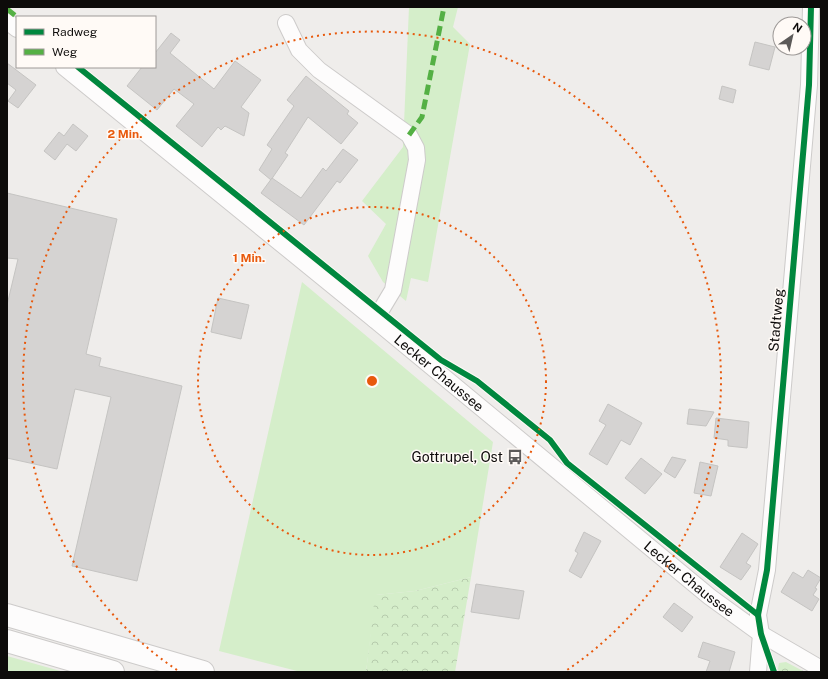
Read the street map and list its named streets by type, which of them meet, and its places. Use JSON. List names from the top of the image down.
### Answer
{
  "streets": {
    "street": ["Stadtweg", "Lecker Chaussee"]
  },
  "crossings": [
    ["Stadtweg", "Lecker Chaussee"]
  ],
  "places": {
    "bus stop": ["Gottrupel, Ost"]
  },
  "legend": ["Radweg", "Weg"],
  "north": "top right",
  "rings": ["2 Min.", "1 Min."]
}
